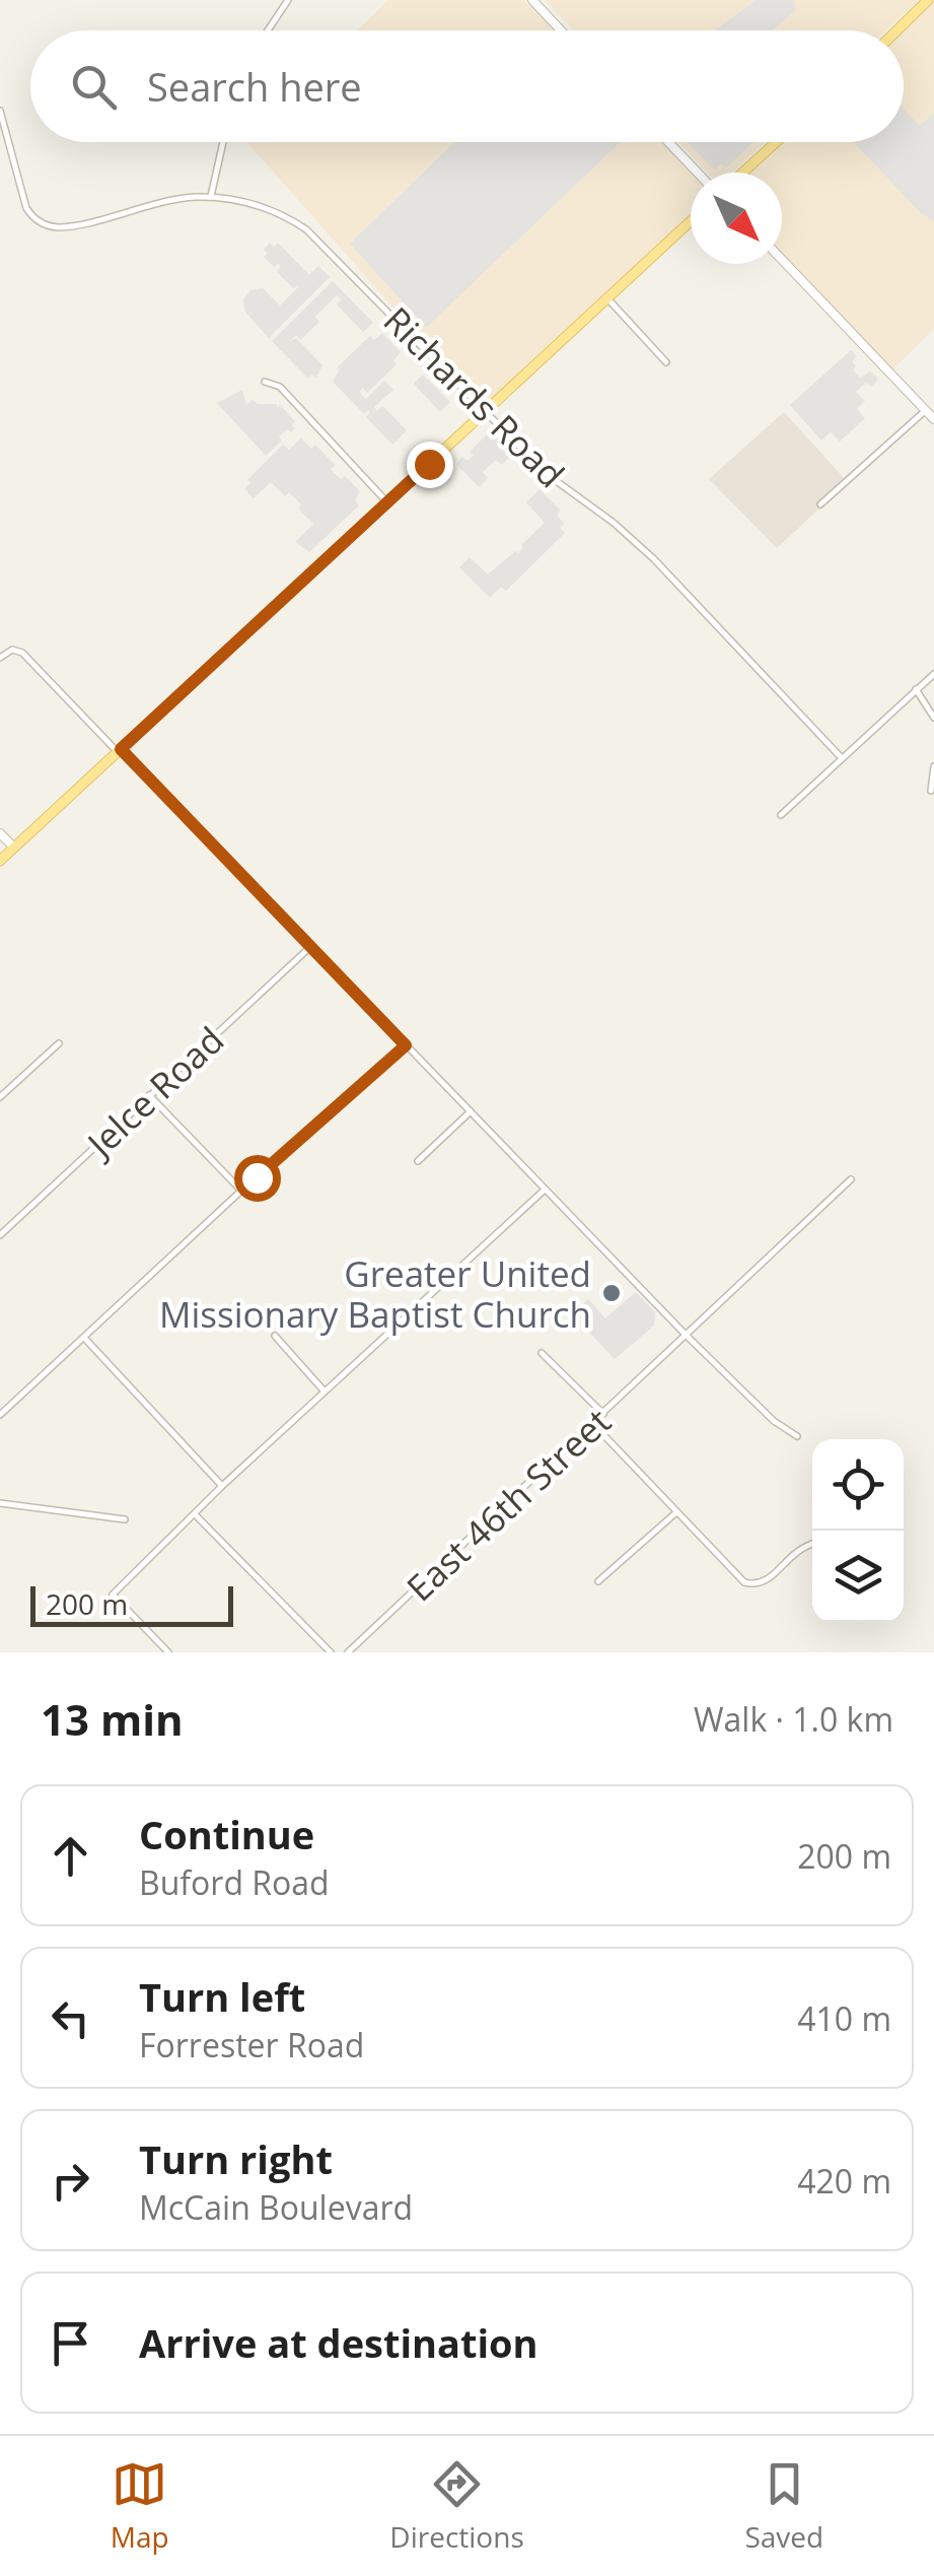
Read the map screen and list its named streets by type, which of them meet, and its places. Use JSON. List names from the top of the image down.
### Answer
{
  "streets": {
    "street": ["Richards Road", "Jelce Road", "East 46th Street"]
  },
  "places": ["Greater United Missionary Baptist Church"],
  "scale_bar": "200 m",
  "north": "bottom right",
  "page": {
    "search": "Search here",
    "scale": "200 m",
    "heading": ["13 min", "Walk · 1.0 km"],
    "list": [
      ["Continue", "Buford Road", "200 m"],
      ["Turn left", "Forrester Road", "410 m"],
      ["Turn right", "McCain Boulevard", "420 m"],
      "Arrive at destination"
    ],
    "nav": ["Map", "Directions", "Saved"]
  }
}
